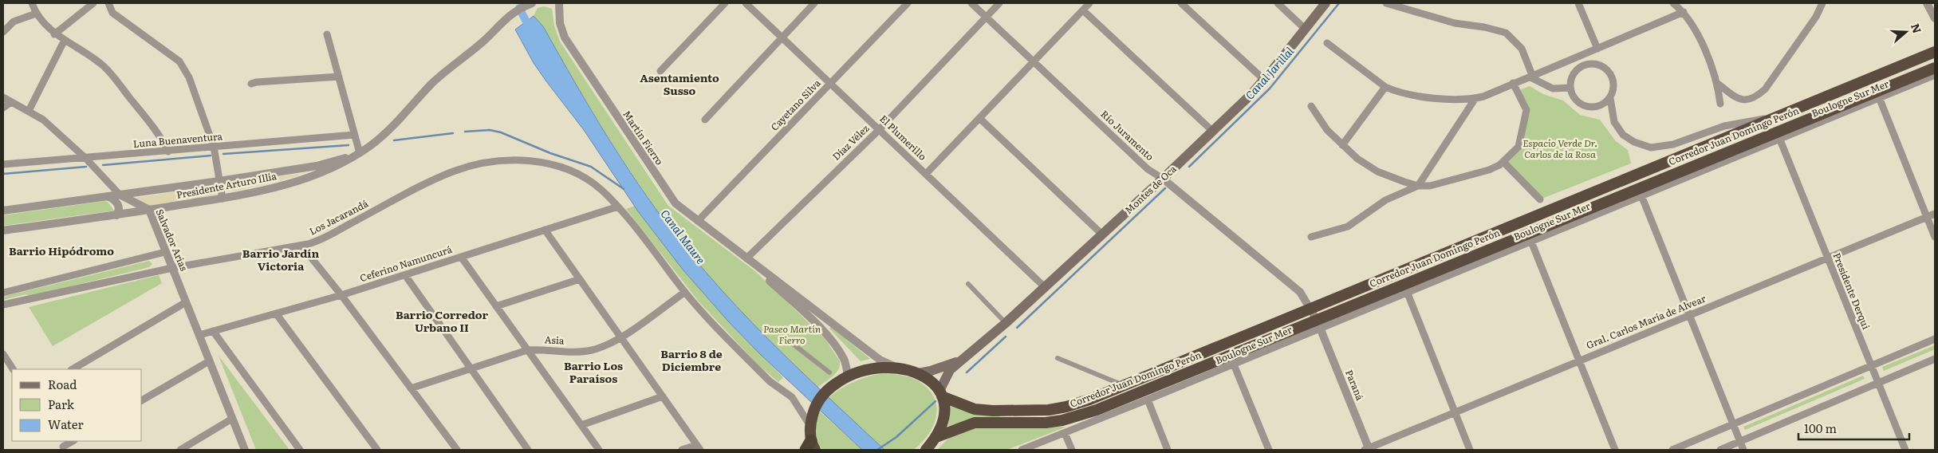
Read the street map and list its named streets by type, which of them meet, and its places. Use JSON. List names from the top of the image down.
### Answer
{
  "streets": {
    "highway": ["Corredor Juan Domingo Perón"],
    "main road": ["Montes de Oca"],
    "street": [
      "Boulogne Sur Mer",
      "Cayetano Silva",
      "Río Juramento",
      "Martín Fierro",
      "El Plumerillo",
      "Luna Buenaventura",
      "Díaz Vélez",
      "Presidente Arturo Illia",
      "Los Jacarandá",
      "Salvador Arias",
      "Ceferino Namuncurá",
      "Presidente Derqui",
      "Gral. Carlos María de Alvear",
      "Asia",
      "Paraná"
    ]
  },
  "crossings": [
    ["Boulogne Sur Mer", "Río Juramento"],
    ["Boulogne Sur Mer", "Corredor Juan Domingo Perón"],
    ["Boulogne Sur Mer", "Presidente Derqui"],
    ["Boulogne Sur Mer", "Paraná"],
    ["Cayetano Silva", "Martín Fierro"],
    ["Cayetano Silva", "El Plumerillo"],
    ["Río Juramento", "Corredor Juan Domingo Perón"],
    ["Río Juramento", "Díaz Vélez"],
    ["Río Juramento", "Montes de Oca"],
    ["Río Juramento", "Paraná"],
    ["Corredor Juan Domingo Perón", "Montes de Oca"],
    ["Corredor Juan Domingo Perón", "Paraná"],
    ["Martín Fierro", "Díaz Vélez"],
    ["El Plumerillo", "Díaz Vélez"],
    ["El Plumerillo", "Montes de Oca"],
    ["Luna Buenaventura", "Salvador Arias"],
    ["Presidente Arturo Illia", "Salvador Arias"],
    ["Los Jacarandá", "Salvador Arias"],
    ["Los Jacarandá", "Ceferino Namuncurá"],
    ["Los Jacarandá", "Asia"],
    ["Salvador Arias", "Ceferino Namuncurá"],
    ["Presidente Derqui", "Gral. Carlos María de Alvear"],
    ["Gral. Carlos María de Alvear", "Paraná"]
  ],
  "districts": [
    "Asentamiento Susso",
    "Barrio Hipódromo",
    "Barrio Jardín Victoria",
    "Barrio Corredor Urbano II",
    "Barrio 8 de Diciembre",
    "Barrio Los Paraísos"
  ],
  "water": ["Canal Jarillal", "Canal Maure"],
  "parks": ["Espacio Verde Dr. Carlos de la Rosa", "Paseo Martín Fierro"],
  "legend": ["Road", "Park", "Water"],
  "scale_bar": "100 m",
  "north": "right"
}
